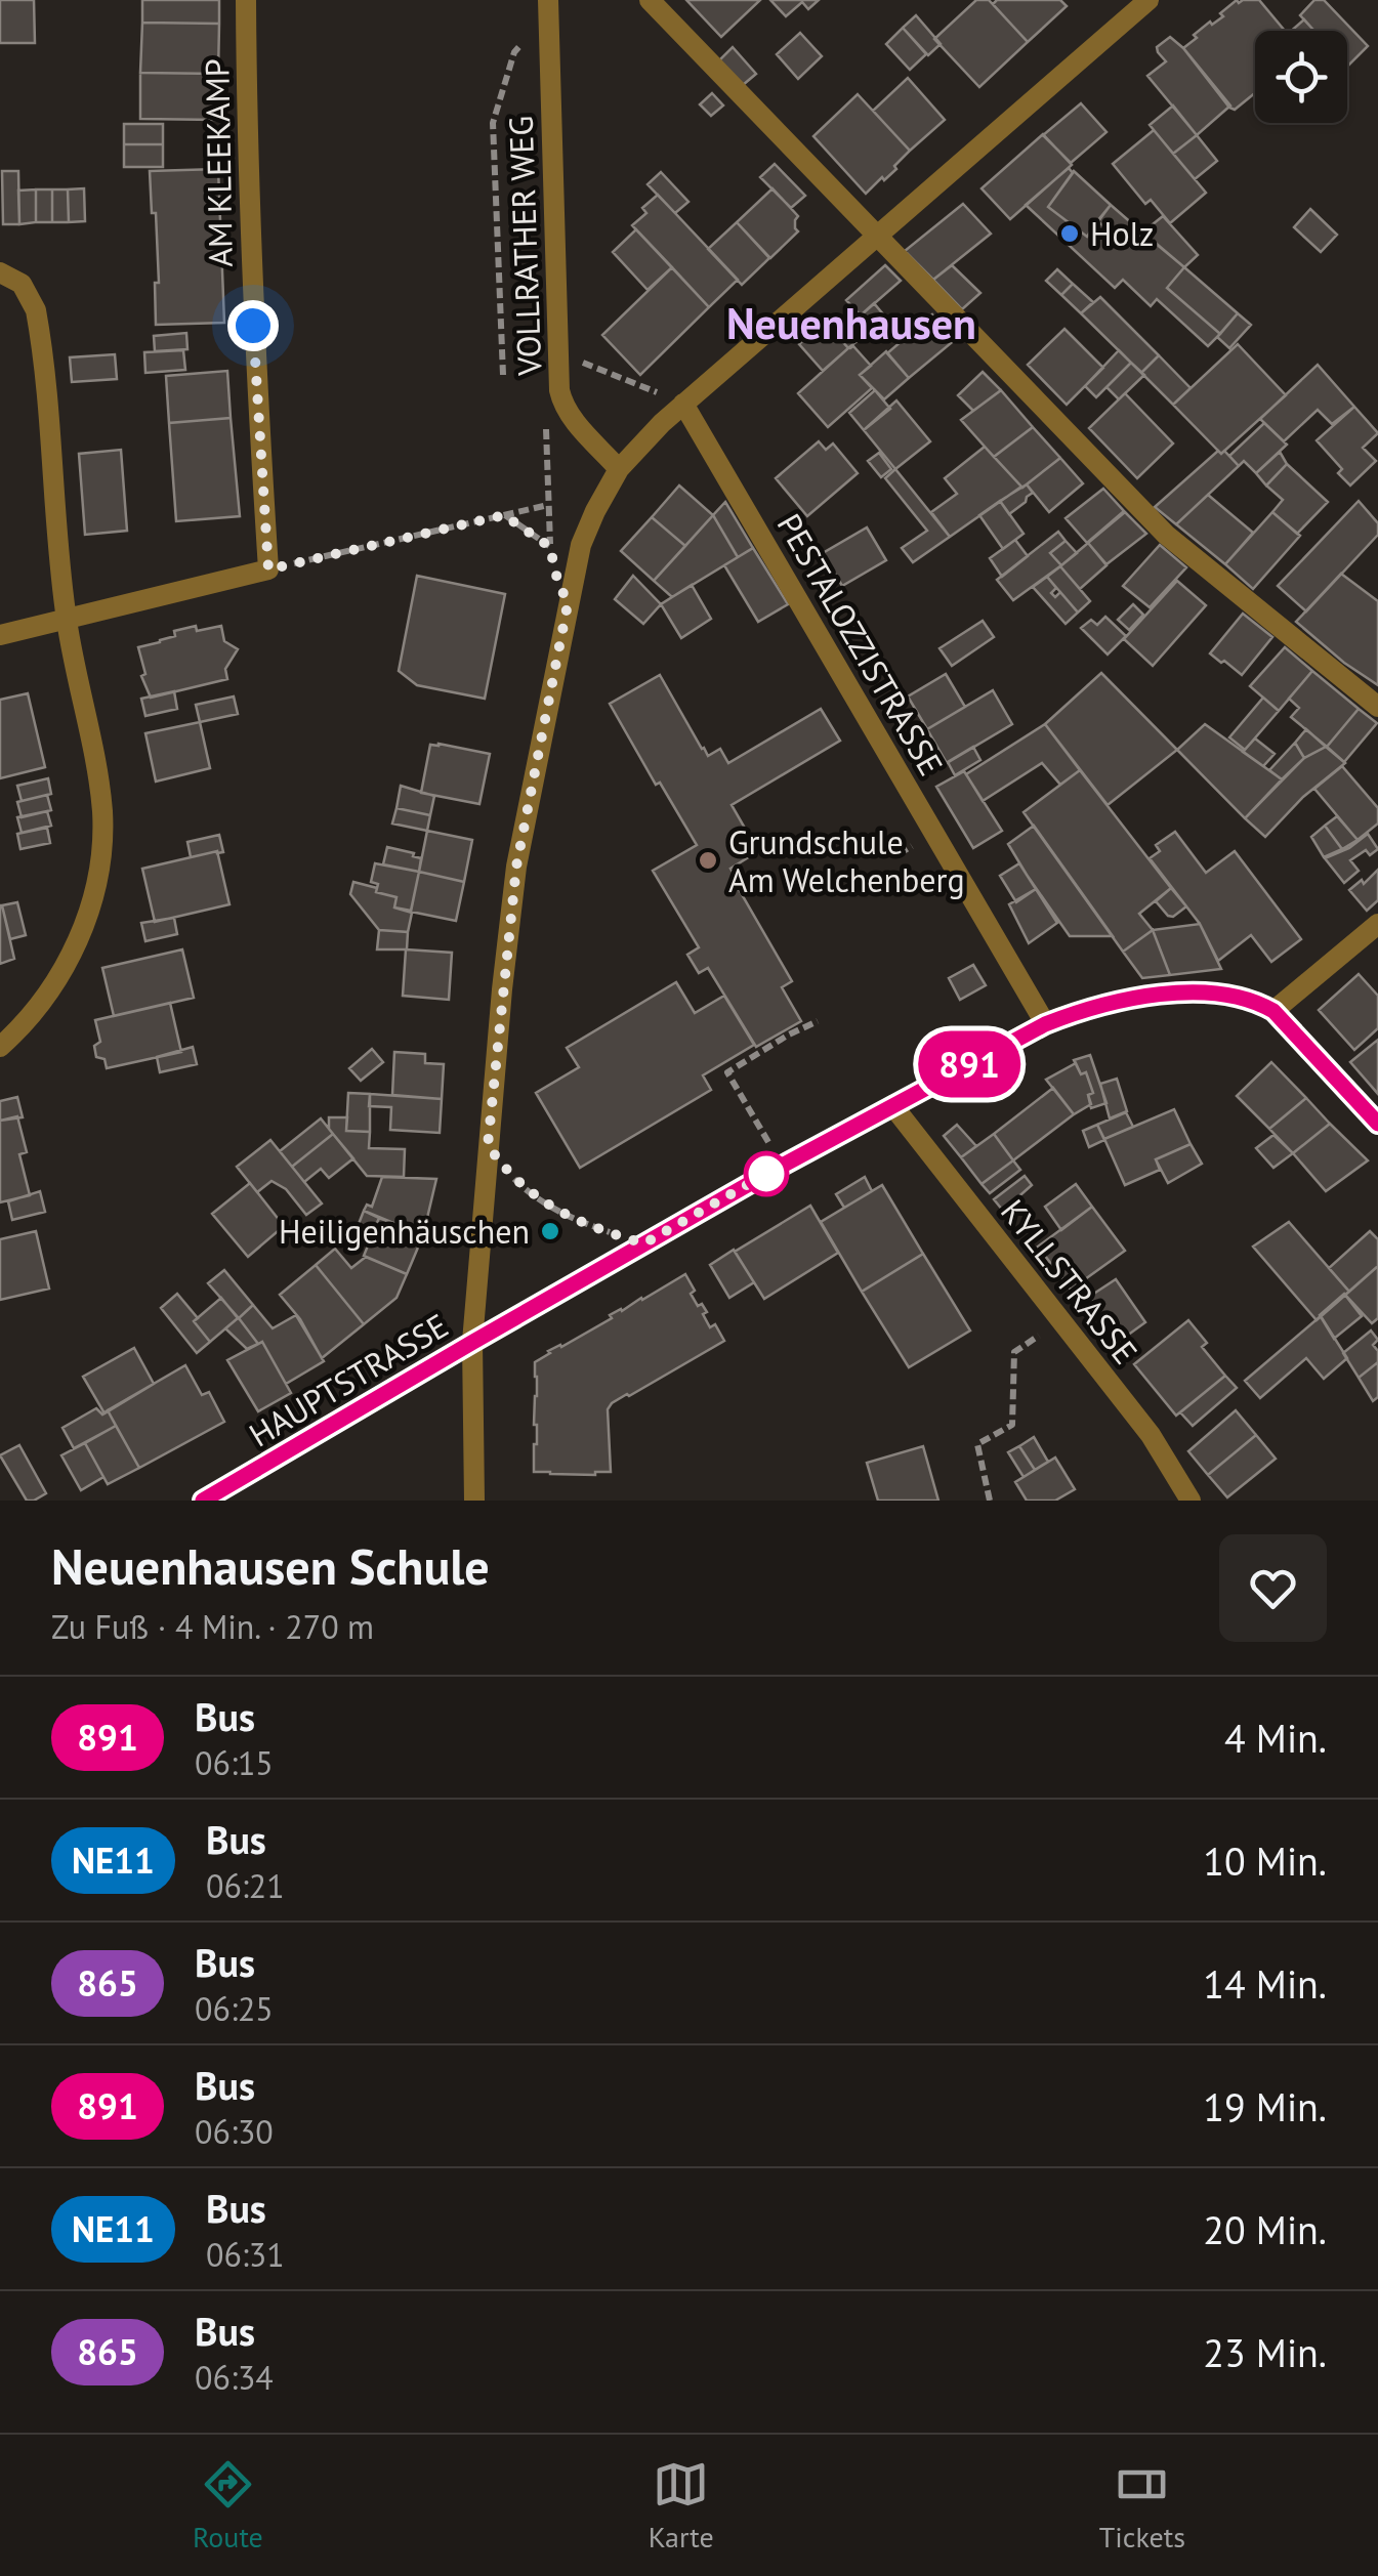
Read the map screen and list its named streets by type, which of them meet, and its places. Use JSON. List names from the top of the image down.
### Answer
{
  "streets": {
    "street": [
      "AM KLEEKAMP",
      "VOLLRATHER WEG",
      "PESTALOZZISTRASSE",
      "KYLLSTRASSE",
      "HAUPTSTRASSE"
    ]
  },
  "crossings": [
    ["PESTALOZZISTRASSE", "HAUPTSTRASSE"],
    ["KYLLSTRASSE", "HAUPTSTRASSE"]
  ],
  "districts": ["Neuenhausen"],
  "places": ["Holz", "Grundschule Am Welchenberg", "Heiligenhäuschen"],
  "lines": ["bus line 891"],
  "page": {
    "on_map": "891",
    "heading": ["Neuenhausen Schule", "Zu Fuß · 4 Min. · 270 m"],
    "list": [
      {
        "mark": "891",
        "name": "Bus",
        "note": "06:15",
        "value": "4 Min."
      },
      {
        "mark": "NE11",
        "name": "Bus",
        "note": "06:21",
        "value": "10 Min."
      },
      {
        "mark": "865",
        "name": "Bus",
        "note": "06:25",
        "value": "14 Min."
      },
      {
        "mark": "891",
        "name": "Bus",
        "note": "06:30",
        "value": "19 Min."
      },
      {
        "mark": "NE11",
        "name": "Bus",
        "note": "06:31",
        "value": "20 Min."
      },
      {
        "mark": "865",
        "name": "Bus",
        "note": "06:34",
        "value": "23 Min."
      }
    ],
    "tabs": ["Route", "Karte", "Tickets"]
  }
}
